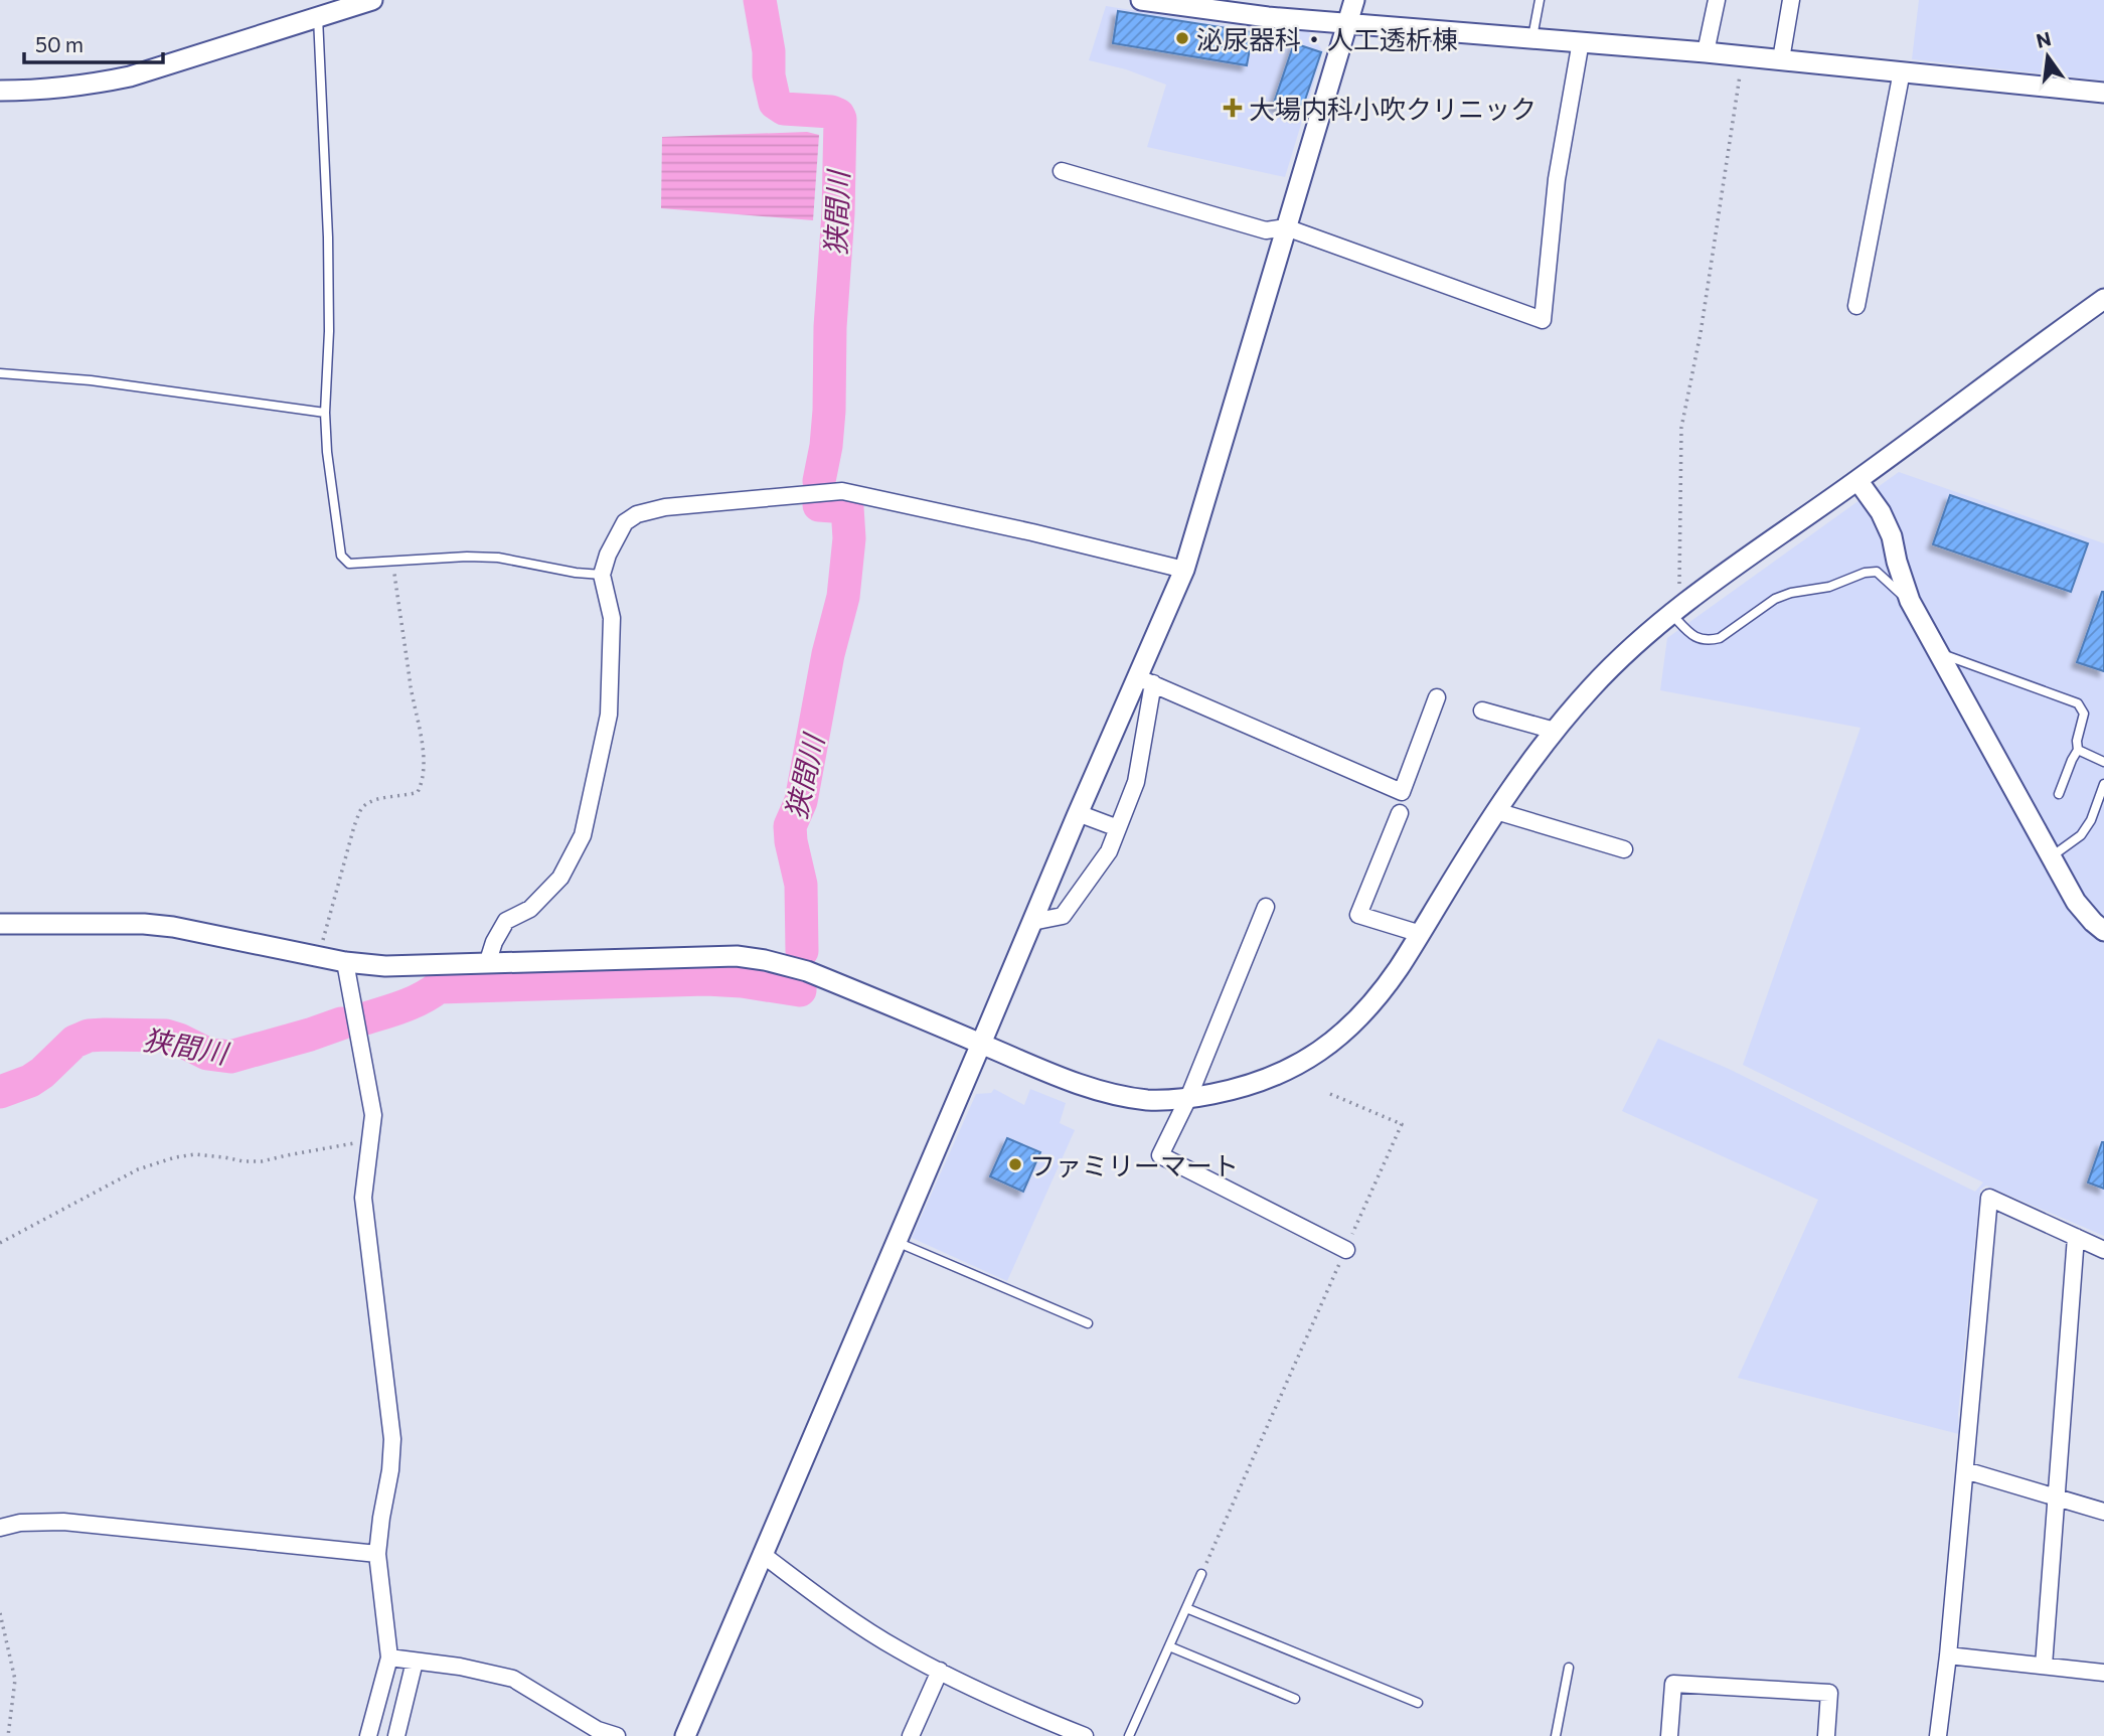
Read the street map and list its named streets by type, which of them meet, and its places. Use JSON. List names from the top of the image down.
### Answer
{
  "water": ["狭間川"],
  "places": {
    "other": ["泌尿器科・人工透析棟", "ファミリーマート"],
    "health": ["大場内科小吹クリニック"]
  },
  "scale_bar": "50 m",
  "north": "top"
}
